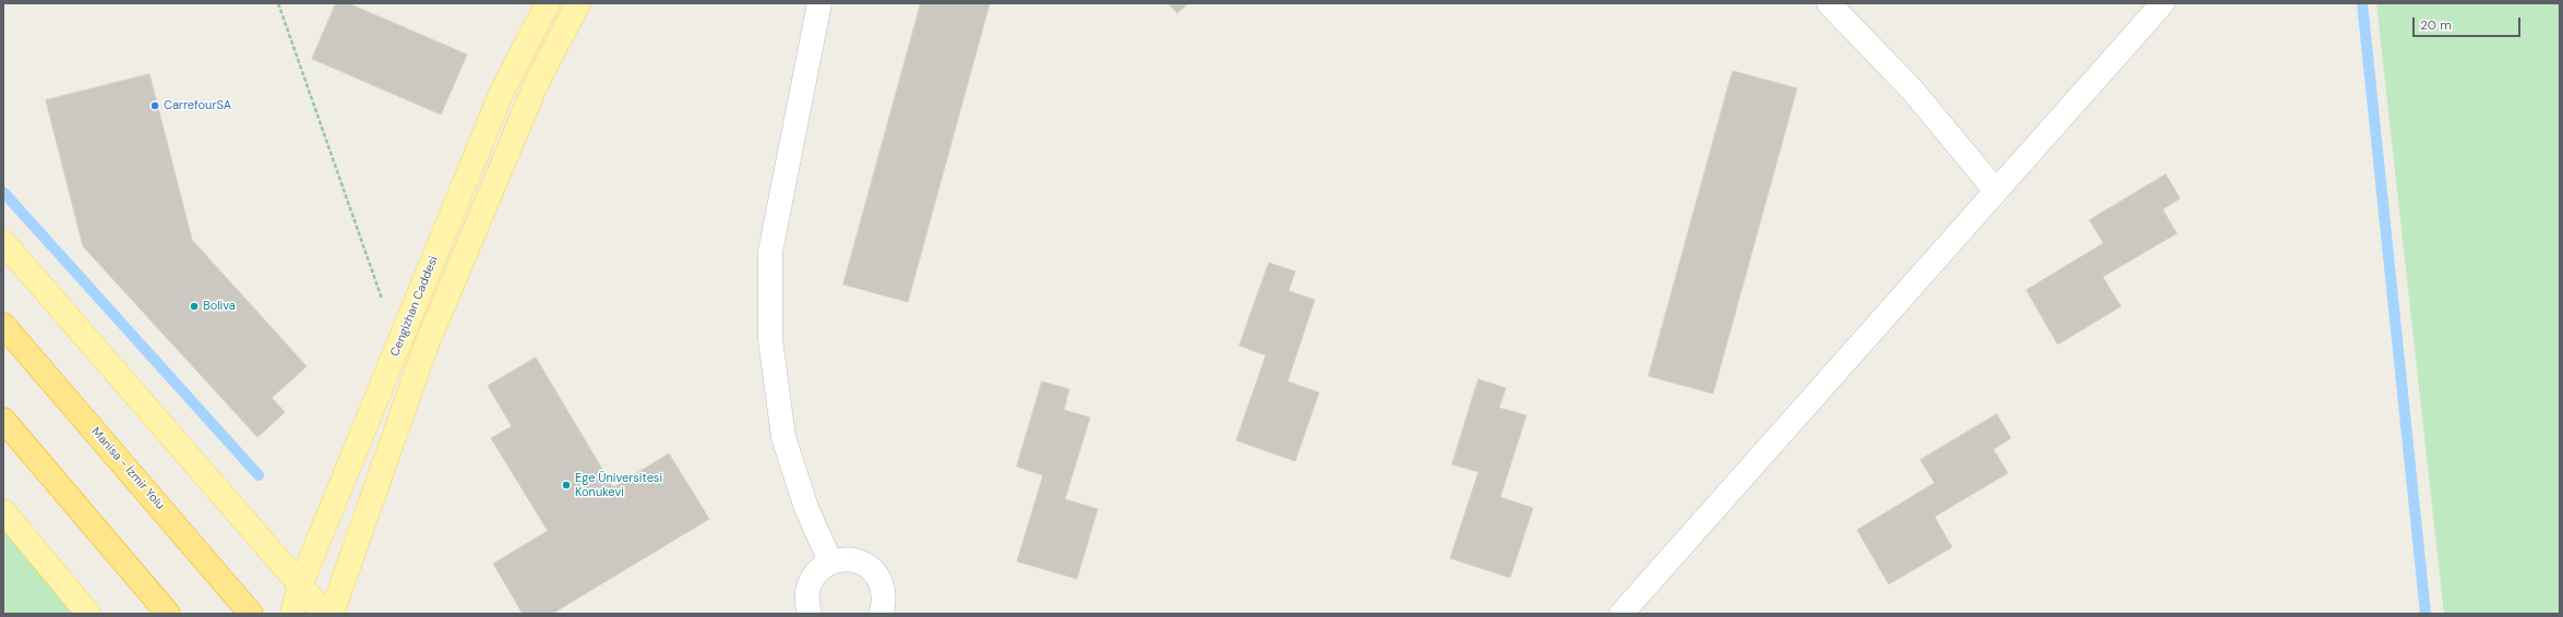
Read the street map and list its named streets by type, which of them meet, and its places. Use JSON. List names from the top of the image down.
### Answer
{
  "streets": {
    "highway": ["Manisa - İzmir Yolu"],
    "main road": ["Cengizhan Caddesi"]
  },
  "places": ["CarrefourSA", "Boliva", "Ege Üniversitesi Konukevi"],
  "scale_bar": "20 m"
}
